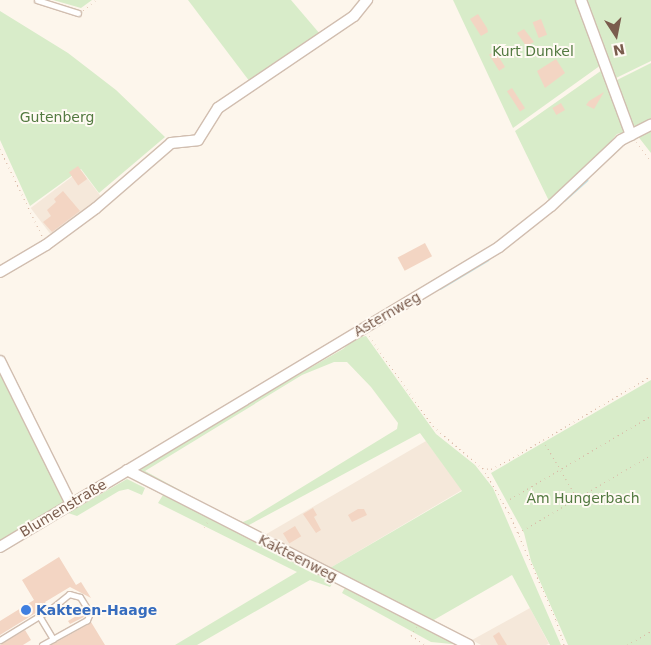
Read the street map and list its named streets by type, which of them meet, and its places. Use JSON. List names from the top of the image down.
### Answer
{
  "streets": {
    "street": ["Asternweg", "Blumenstraße", "Kakteenweg"]
  },
  "crossings": [
    ["Asternweg", "Blumenstraße"],
    ["Asternweg", "Kakteenweg"],
    ["Blumenstraße", "Kakteenweg"]
  ],
  "parks": ["Kurt Dunkel", "Gutenberg", "Am Hungerbach"],
  "places": ["Kakteen-Haage"],
  "north": "bottom"
}
